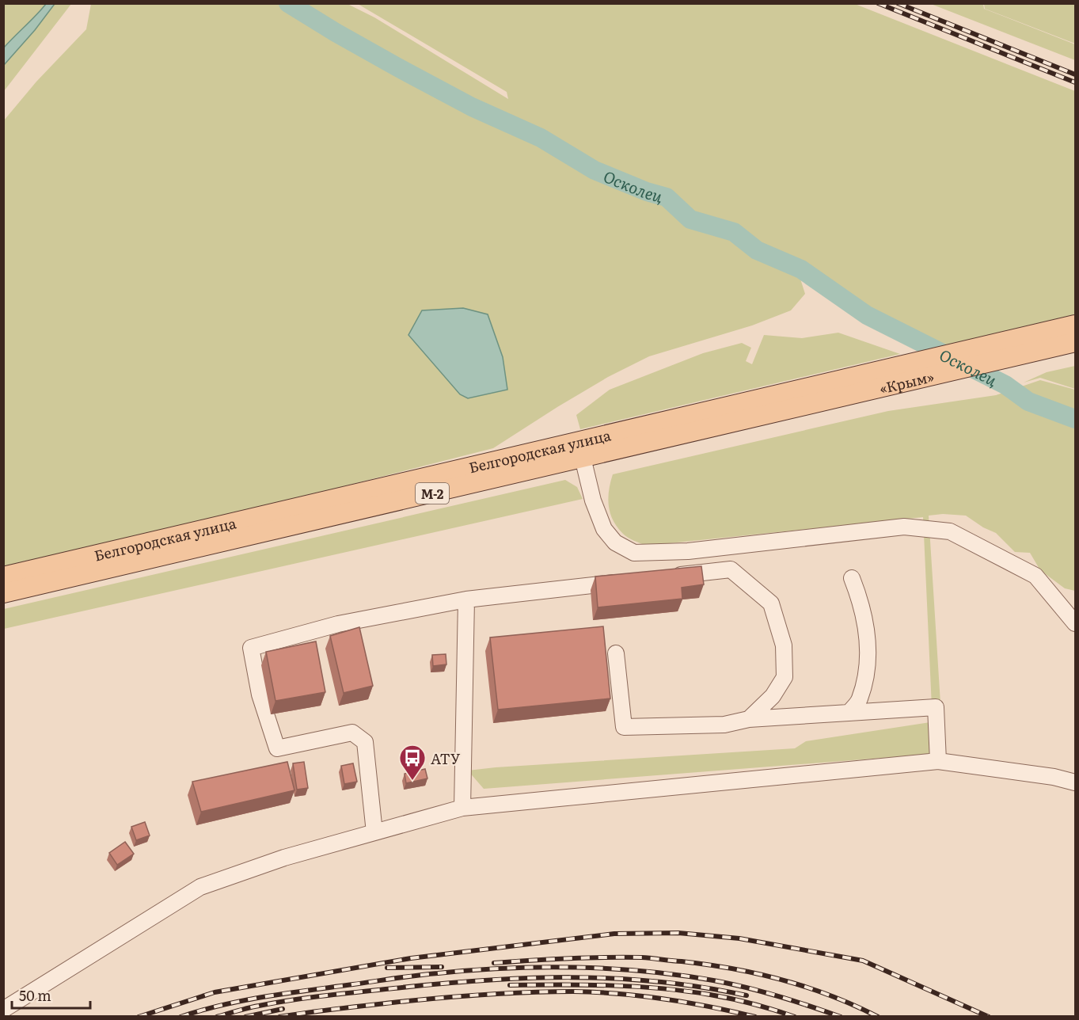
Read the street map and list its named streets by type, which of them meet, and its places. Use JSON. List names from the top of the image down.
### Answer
{
  "streets": {
    "main road": ["«Крым»", "Белгородская улица", "М-2"]
  },
  "crossings": [
    ["«Крым»", "Белгородская улица"]
  ],
  "water": ["Осколец"],
  "places": {
    "bus stop": ["АТУ"]
  },
  "scale_bar": "50 m"
}
